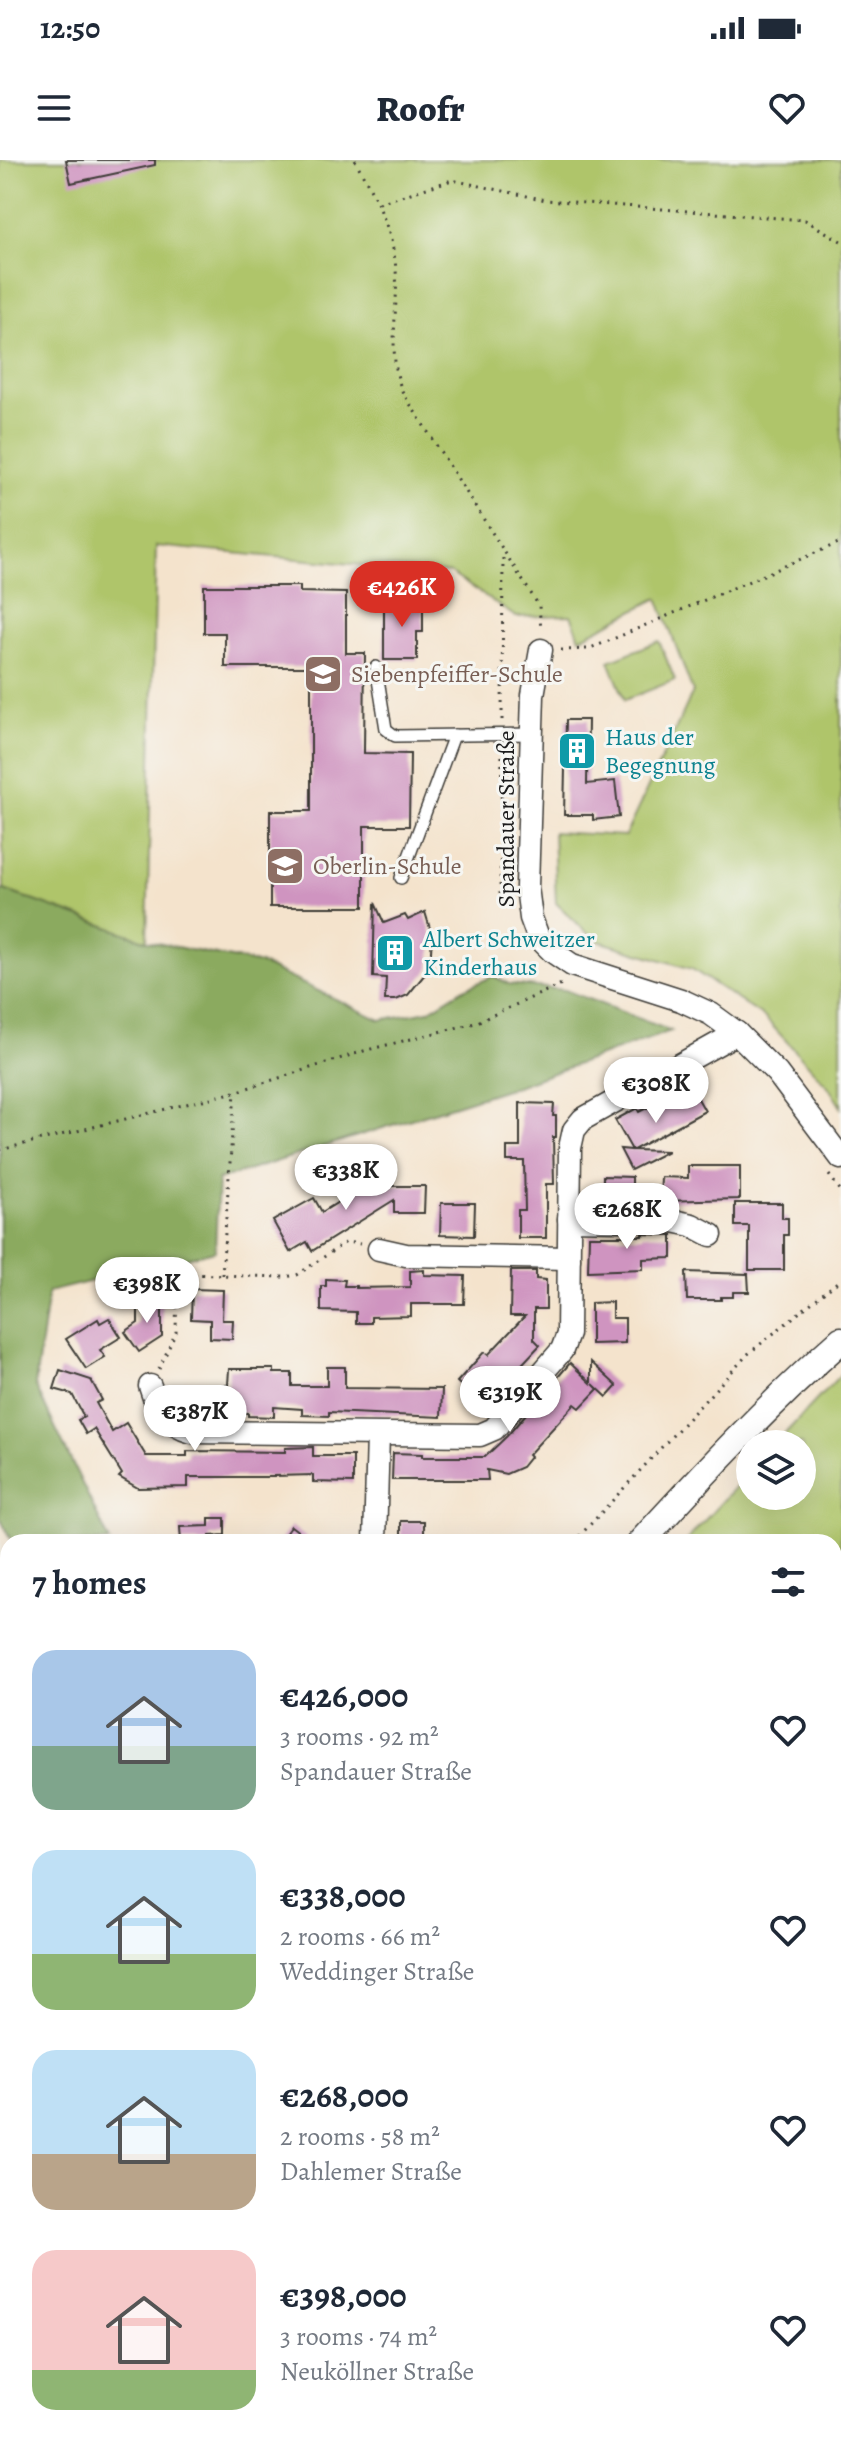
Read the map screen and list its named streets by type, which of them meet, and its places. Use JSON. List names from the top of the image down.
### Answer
{
  "streets": {
    "street": ["Spandauer Straße"]
  },
  "places": {
    "school or university": ["Siebenpfeiffer-Schule", "Oberlin-Schule"],
    "building": ["Haus der Begegnung", "Albert Schweitzer Kinderhaus"]
  },
  "page": {
    "status": "12:50",
    "header": "Roofr",
    "price": [
      "€426K",
      "€308K",
      "€338K",
      "€268K",
      "€398K",
      "€319K",
      "€387K"
    ],
    "heading": "7 homes",
    "list": [
      {
        "name": "€426,000",
        "note": "3 rooms · 92 m² · Spandauer Straße"
      },
      {
        "name": "€338,000",
        "note": "2 rooms · 66 m² · Weddinger Straße"
      },
      {
        "name": "€268,000",
        "note": "2 rooms · 58 m² · Dahlemer Straße"
      },
      {
        "name": "€398,000",
        "note": "3 rooms · 74 m² · Neuköllner Straße"
      }
    ]
  }
}
